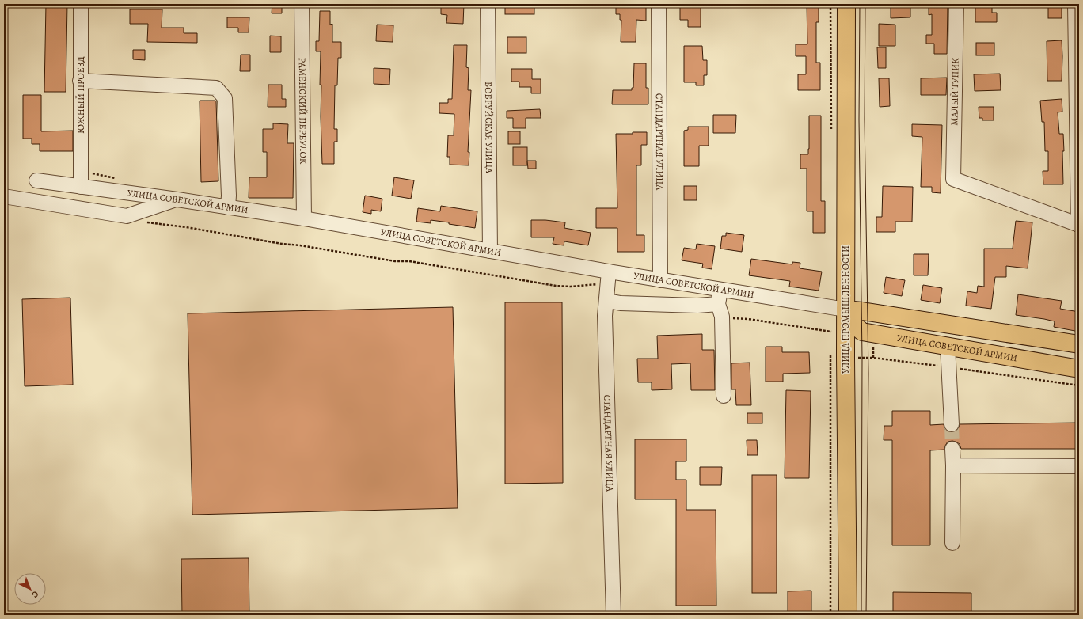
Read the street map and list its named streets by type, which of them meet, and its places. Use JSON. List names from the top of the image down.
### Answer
{
  "streets": {
    "main road": ["УЛИЦА СОВЕТСКОЙ АРМИИ", "УЛИЦА ПРОМЫШЛЕННОСТИ"],
    "street": [
      "МАЛЫЙ ТУПИК",
      "ЮЖНЫЙ ПРОЕЗД",
      "РАМЕНСКИЙ ПЕРЕУЛОК",
      "БОБРУЙСКАЯ УЛИЦА",
      "СТАНДАРТНАЯ УЛИЦА"
    ]
  },
  "crossings": [
    ["ЮЖНЫЙ ПРОЕЗД", "УЛИЦА СОВЕТСКОЙ АРМИИ"],
    ["РАМЕНСКИЙ ПЕРЕУЛОК", "УЛИЦА СОВЕТСКОЙ АРМИИ"],
    ["БОБРУЙСКАЯ УЛИЦА", "УЛИЦА СОВЕТСКОЙ АРМИИ"],
    ["СТАНДАРТНАЯ УЛИЦА", "УЛИЦА СОВЕТСКОЙ АРМИИ"],
    ["УЛИЦА СОВЕТСКОЙ АРМИИ", "УЛИЦА ПРОМЫШЛЕННОСТИ"]
  ],
  "north": "bottom right"
}
